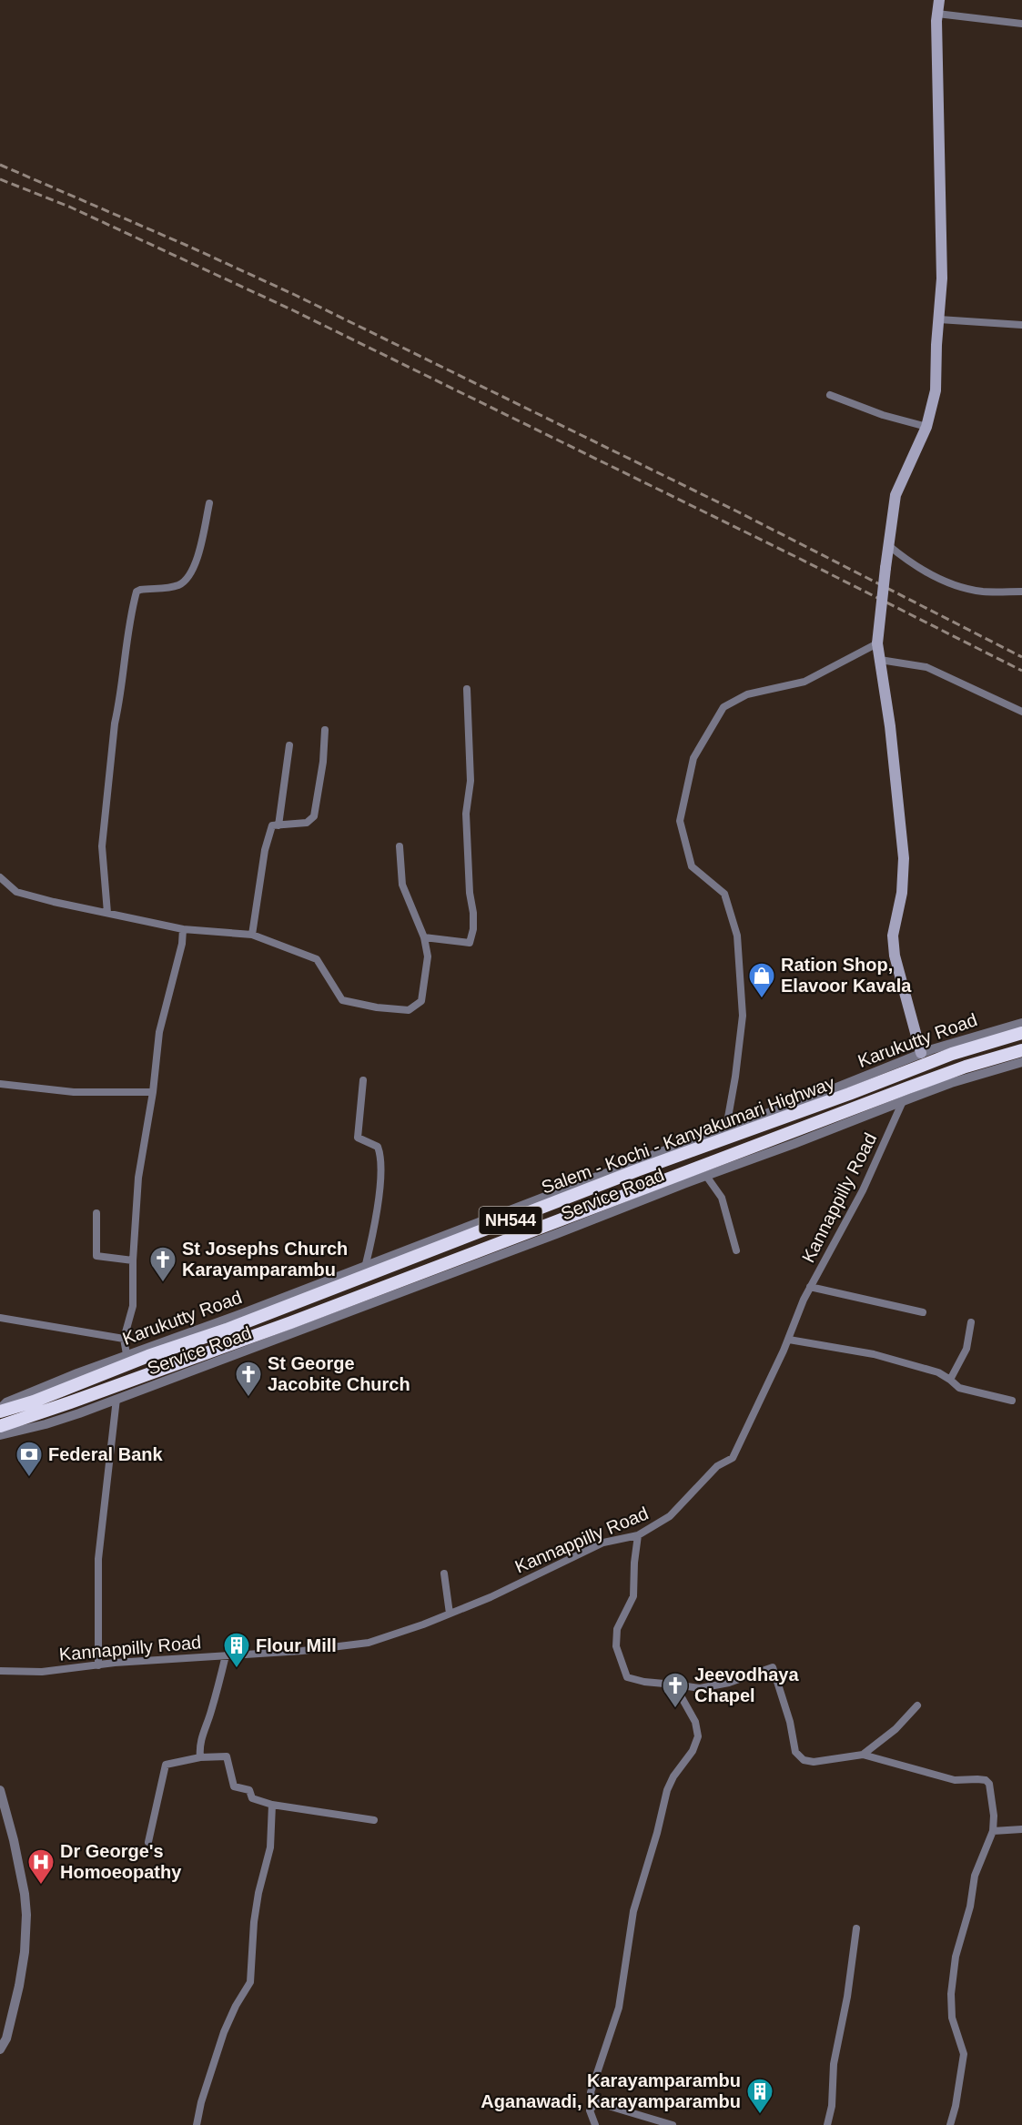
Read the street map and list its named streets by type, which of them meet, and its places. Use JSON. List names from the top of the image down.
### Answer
{
  "streets": {
    "highway": ["Salem - Kochi - Kanyakumari Highway", "NH544"],
    "street": ["Karukutty Road", "Service Road", "Kannappilly Road"]
  },
  "crossings": [
    ["Karukutty Road", "Salem - Kochi - Kanyakumari Highway"],
    ["Service Road", "Kannappilly Road"]
  ],
  "places": {
    "shop": ["Ration Shop, Elavoor Kavala"],
    "church": ["St Josephs Church Karayamparambu", "St George Jacobite Church", "Jeevodhaya Chapel"],
    "bank": ["Federal Bank"],
    "building": ["Flour Mill", "Karayamparambu Aganawadi, Karayamparambu"],
    "hospital": ["Dr George's Homoeopathy"]
  }
}
